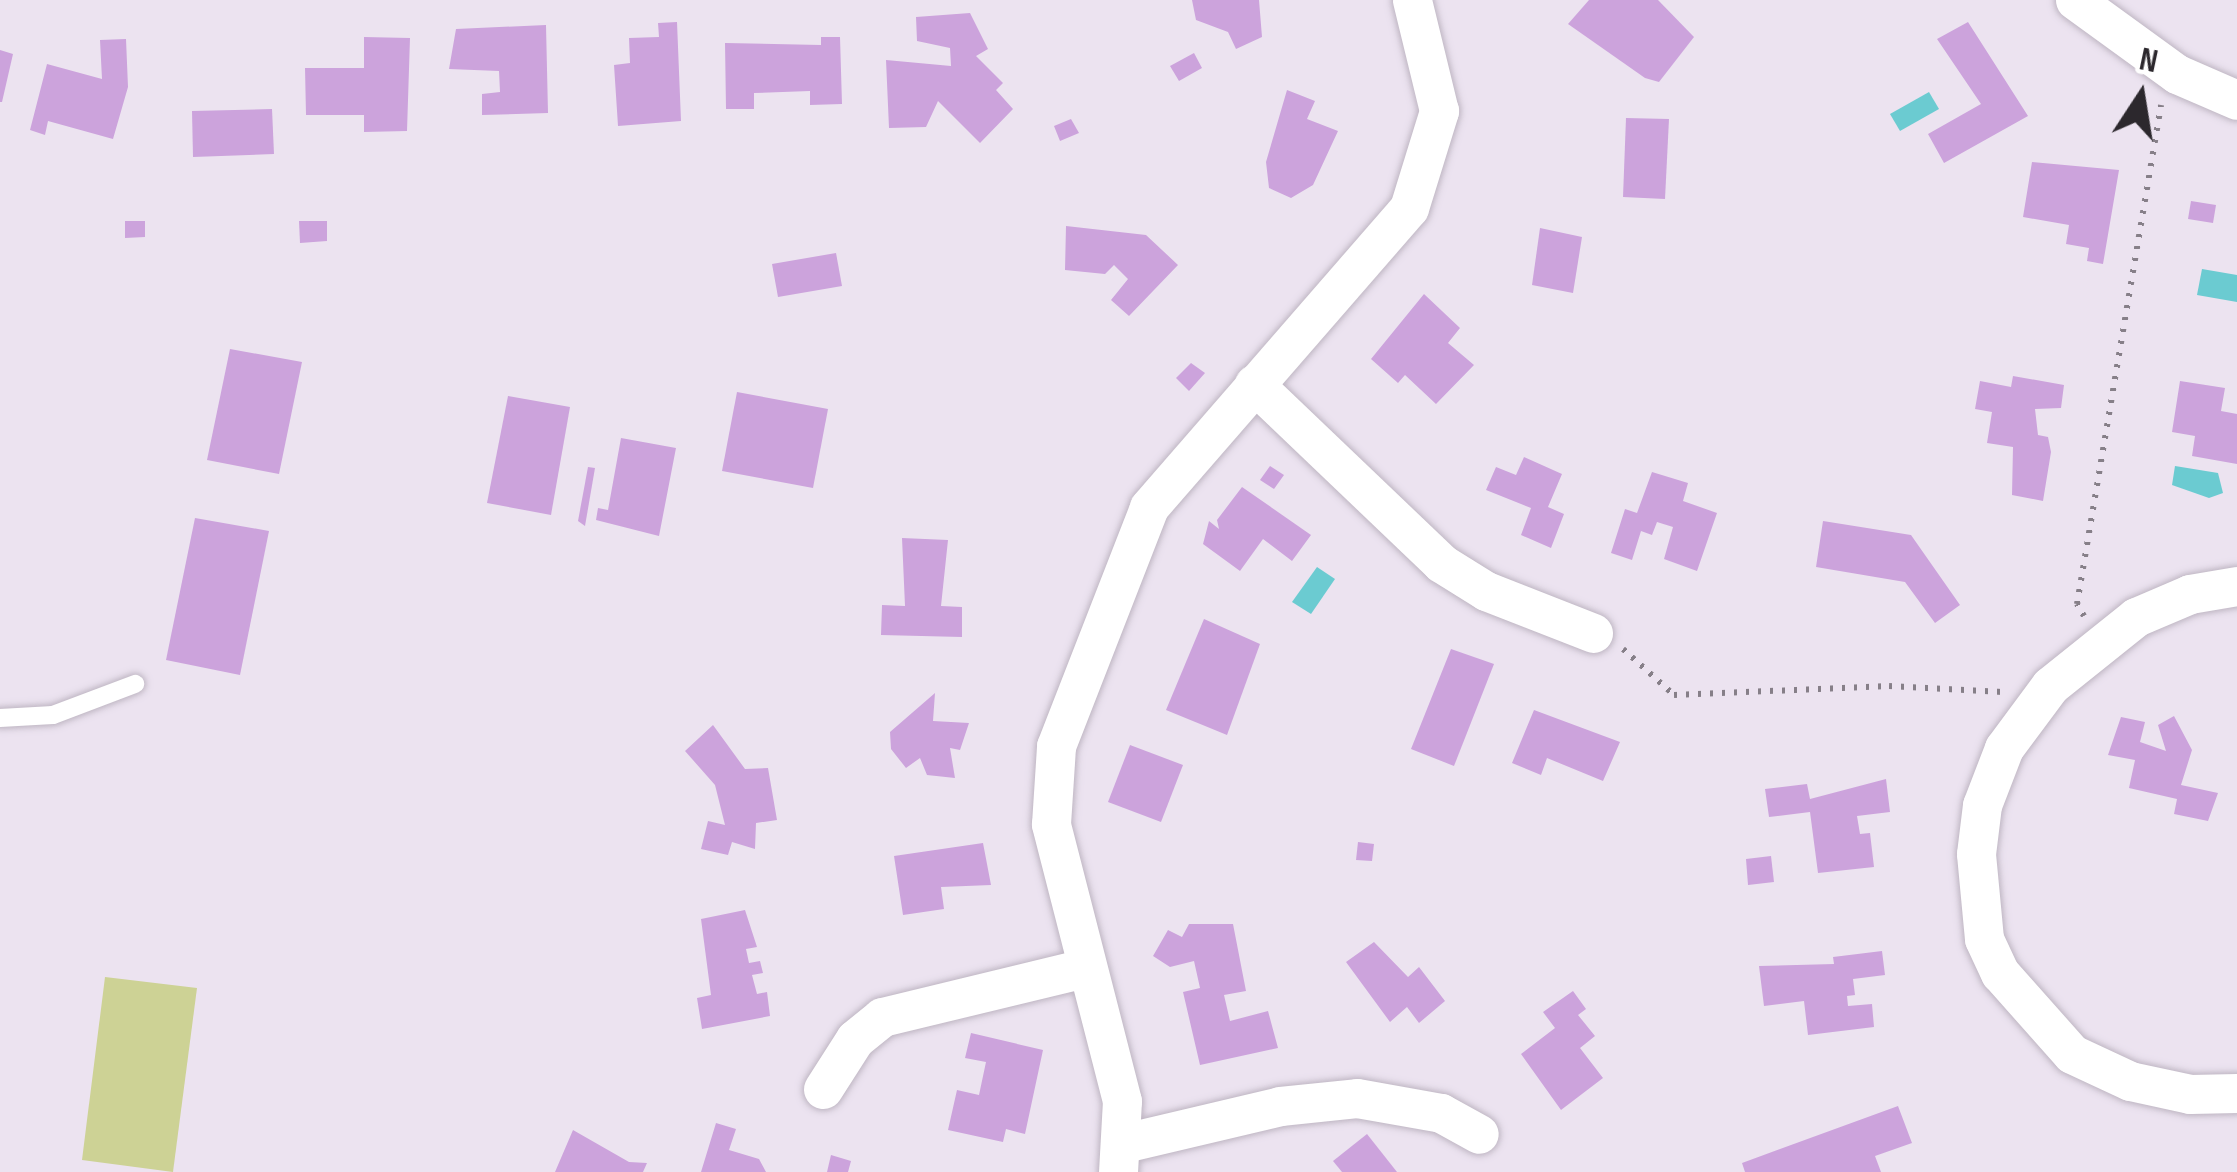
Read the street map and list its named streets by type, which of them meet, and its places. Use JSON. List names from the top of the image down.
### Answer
{
  "north": "top"
}
